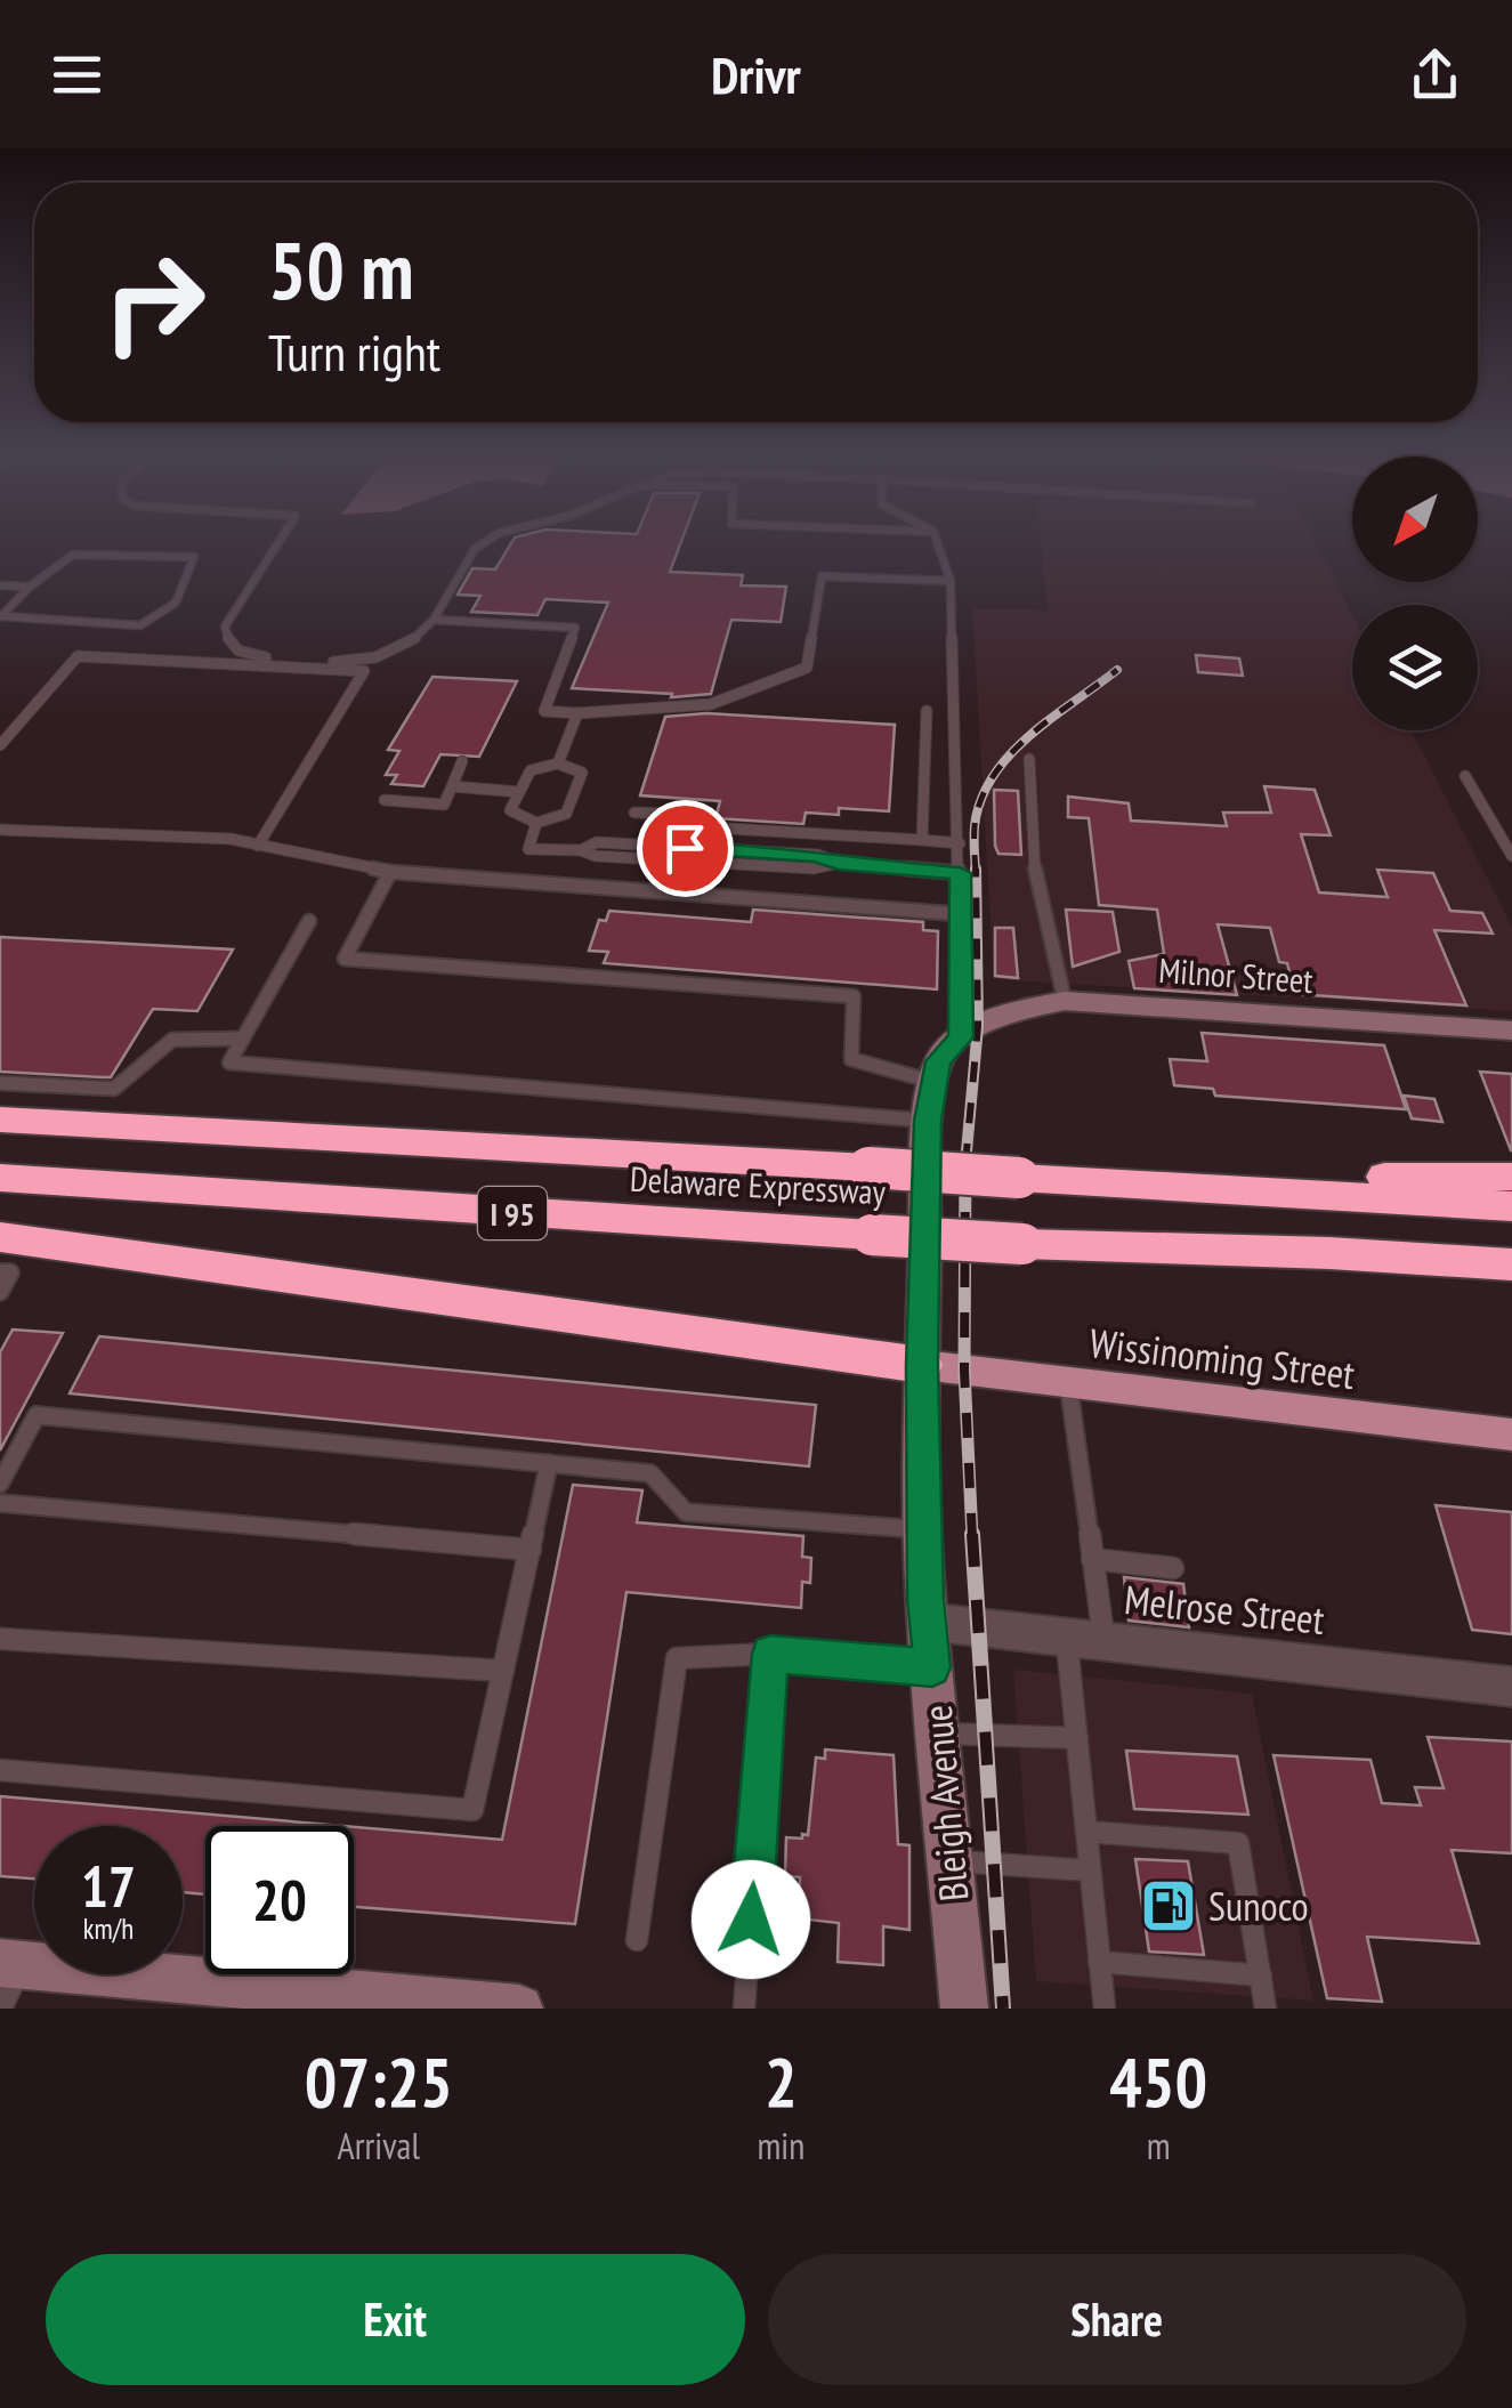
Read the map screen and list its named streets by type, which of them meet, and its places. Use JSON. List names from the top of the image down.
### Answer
{
  "streets": {
    "highway": ["Delaware Expressway", "I 95"],
    "main road": ["Milnor Street", "Wissinoming Street", "Bleigh Avenue"],
    "street": ["Melrose Street"]
  },
  "crossings": [
    ["Wissinoming Street", "Bleigh Avenue"],
    ["Melrose Street", "Bleigh Avenue"]
  ],
  "places": {
    "fuel station": ["Sunoco"]
  },
  "north": "bottom left",
  "page": {
    "header": "Drivr",
    "turn": ["50 m", "Turn right"],
    "speed": "17 km/h",
    "limit": "20",
    "eta": [
      "07:25",
      "Arrival",
      "2",
      "min",
      "450",
      "m"
    ],
    "buttons": ["Exit", "Share"]
  }
}
